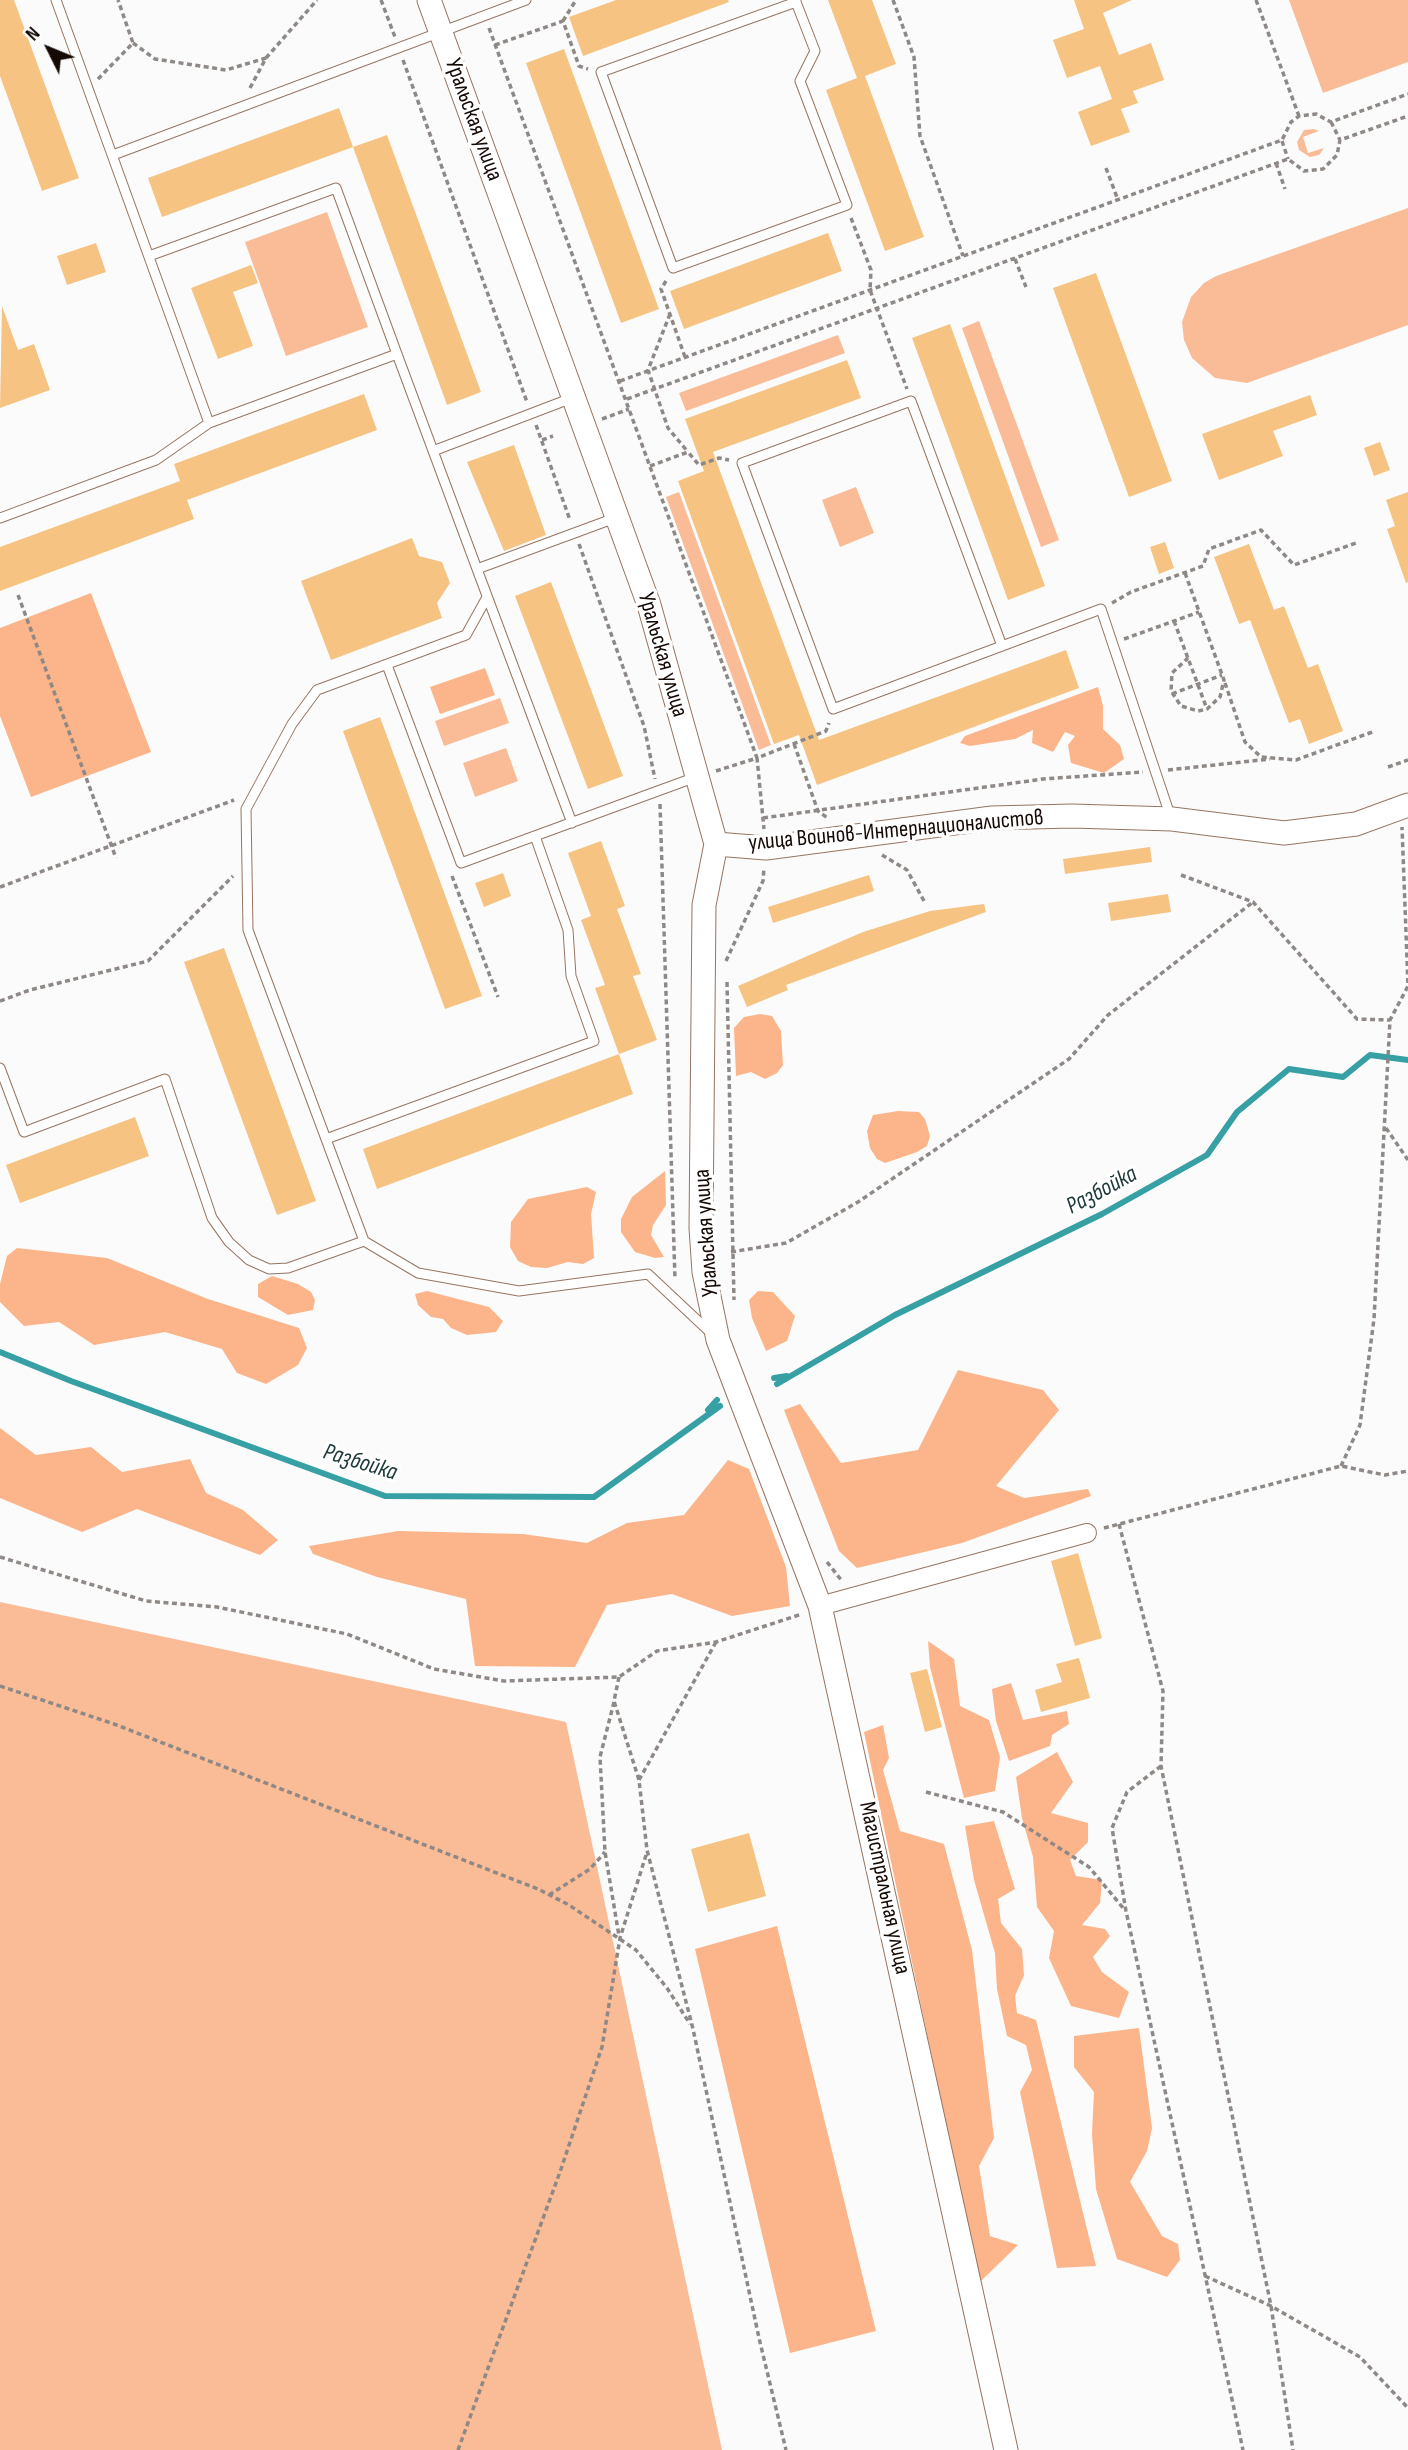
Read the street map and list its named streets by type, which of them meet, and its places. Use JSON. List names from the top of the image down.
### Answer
{
  "streets": {
    "street": ["Уральская улица", "улица Воинов-Интернационалистов", "Магистральная улица"]
  },
  "crossings": [
    ["Уральская улица", "улица Воинов-Интернационалистов"],
    ["Уральская улица", "Магистральная улица"]
  ],
  "water": ["Разбойка"],
  "north": "top left"
}
